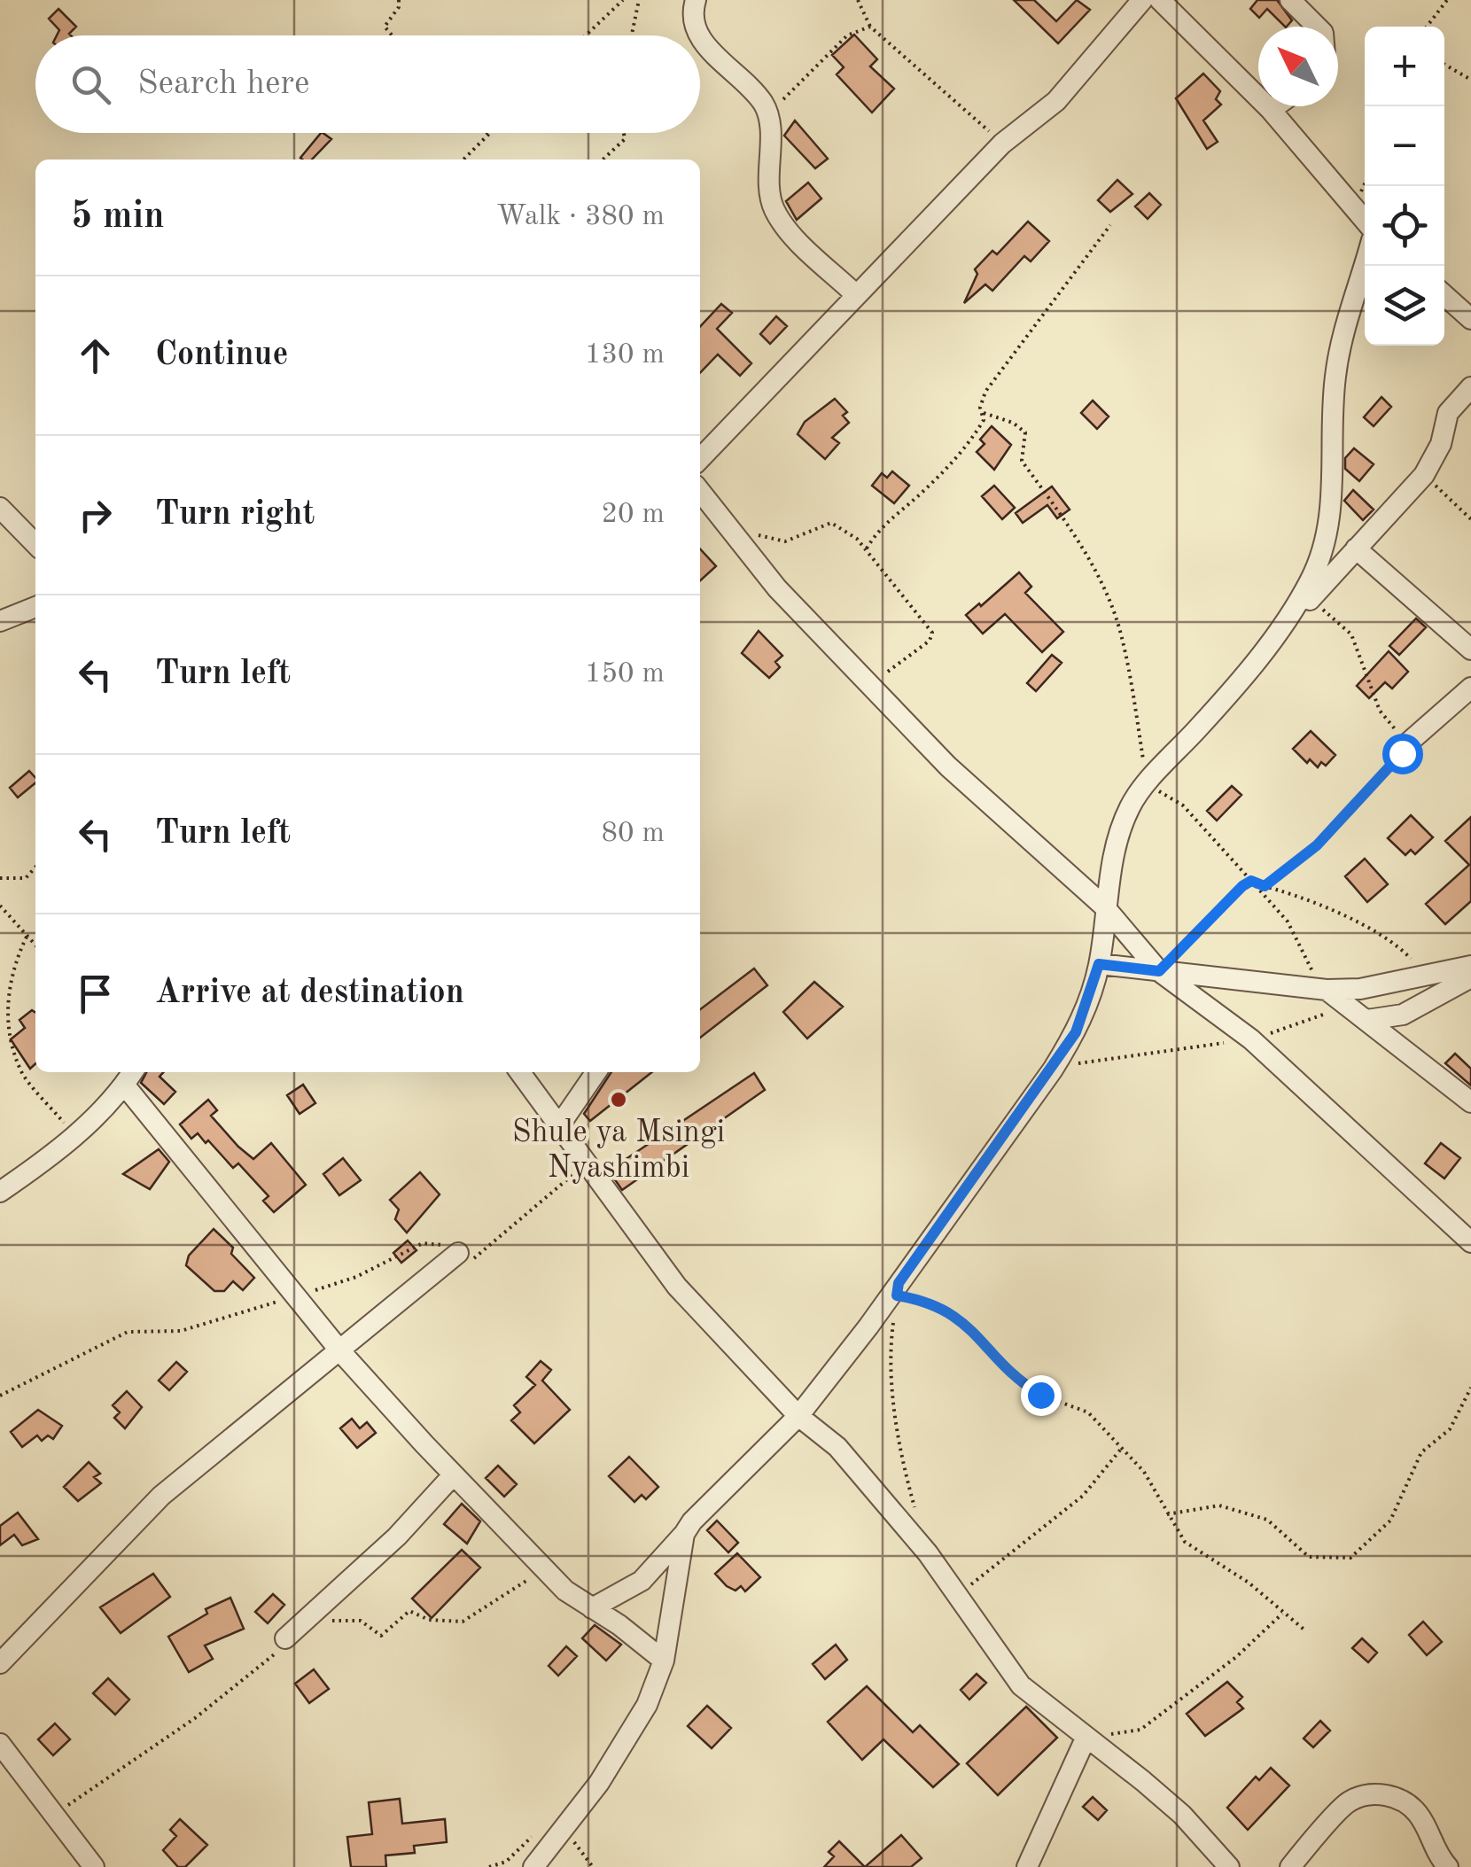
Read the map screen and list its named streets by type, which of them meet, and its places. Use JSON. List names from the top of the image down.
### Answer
{
  "places": ["Shule ya Msingi Nyashimbi"],
  "north": "top left",
  "page": {
    "map_buttons": ["+", "−"],
    "search": "Search here",
    "heading": ["5 min", "Walk · 380 m"],
    "list": [
      ["Continue", "130 m"],
      ["Turn right", "20 m"],
      ["Turn left", "150 m"],
      ["Turn left", "80 m"],
      "Arrive at destination"
    ]
  }
}
